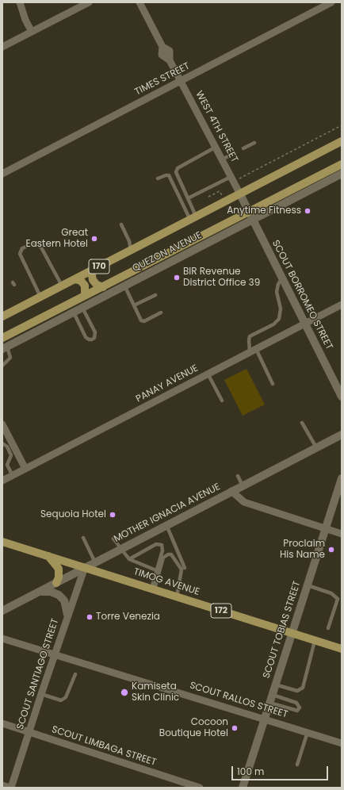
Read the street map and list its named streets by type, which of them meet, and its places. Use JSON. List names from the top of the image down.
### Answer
{
  "streets": {
    "main road": [
      "QUEZON AVENUE",
      "170",
      "TIMOG AVENUE",
      "172"
    ],
    "street": [
      "TIMES STREET",
      "WEST 4TH STREET",
      "SCOUT BORROMEO STREET",
      "PANAY AVENUE",
      "MOTHER IGNACIA AVENUE",
      "SCOUT TOBIAS STREET",
      "SCOUT SANTIAGO STREET",
      "SCOUT RALLOS STREET",
      "SCOUT LIMBAGA STREET"
    ]
  },
  "crossings": [
    ["TIMES STREET", "WEST 4TH STREET"],
    ["WEST 4TH STREET", "QUEZON AVENUE"],
    ["WEST 4TH STREET", "SCOUT BORROMEO STREET"],
    ["QUEZON AVENUE", "SCOUT BORROMEO STREET"],
    ["SCOUT BORROMEO STREET", "PANAY AVENUE"],
    ["MOTHER IGNACIA AVENUE", "TIMOG AVENUE"],
    ["MOTHER IGNACIA AVENUE", "SCOUT SANTIAGO STREET"],
    ["TIMOG AVENUE", "SCOUT TOBIAS STREET"],
    ["TIMOG AVENUE", "SCOUT SANTIAGO STREET"],
    ["SCOUT TOBIAS STREET", "SCOUT RALLOS STREET"],
    ["SCOUT SANTIAGO STREET", "SCOUT RALLOS STREET"],
    ["SCOUT SANTIAGO STREET", "SCOUT LIMBAGA STREET"]
  ],
  "places": [
    "Anytime Fitness",
    "Great Eastern Hotel",
    "BIR Revenue District Office 39",
    "Sequoia Hotel",
    "Proclaim His Name",
    "Torre Venezia",
    "Kamiseta Skin Clinic",
    "Cocoon Boutique Hotel"
  ],
  "scale_bar": "100 m"
}
